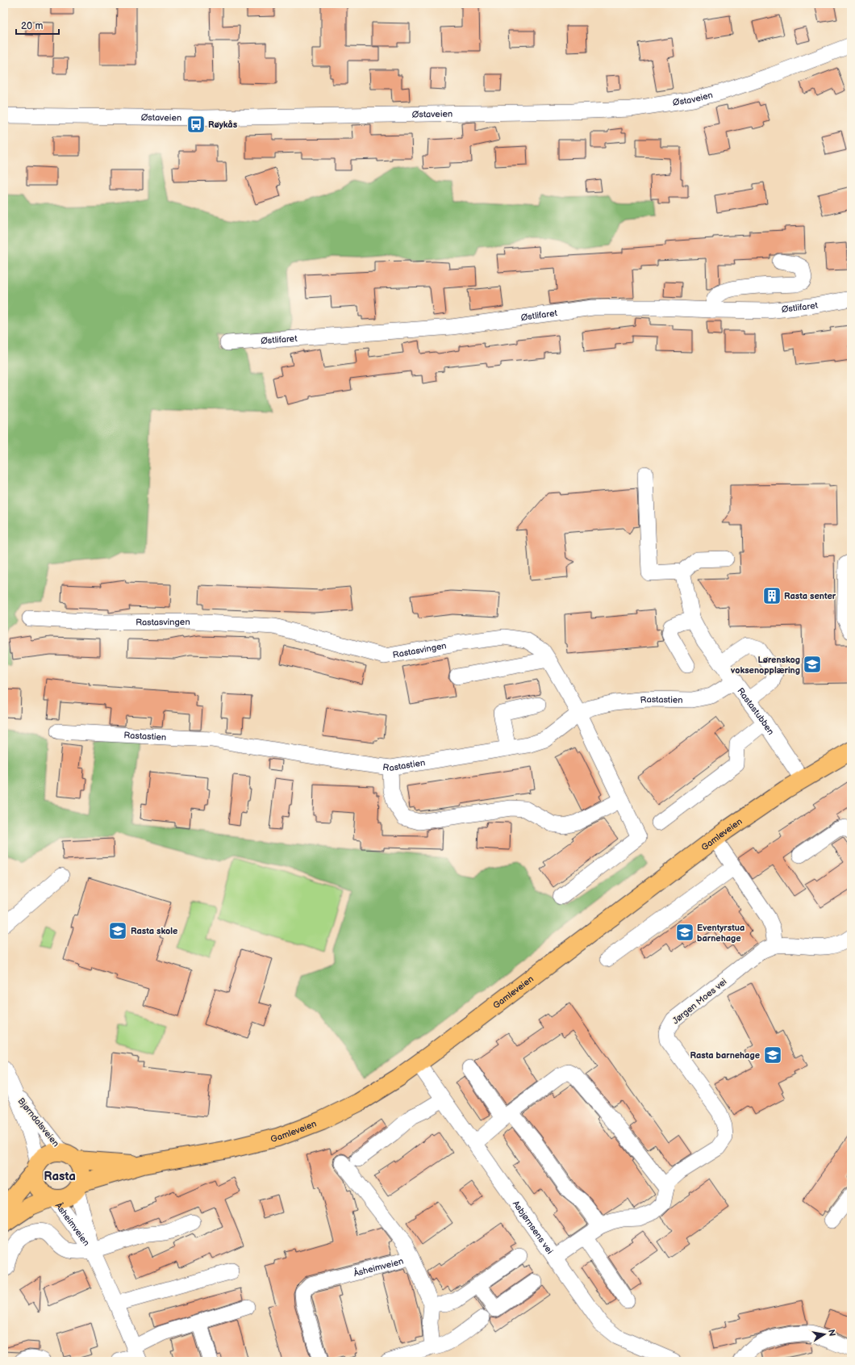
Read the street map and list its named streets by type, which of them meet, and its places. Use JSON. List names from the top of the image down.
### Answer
{
  "streets": {
    "main road": ["Gamleveien"],
    "street": [
      "Østaveien",
      "Østlifaret",
      "Rastasvingen",
      "Rastastien",
      "Rastastubben",
      "Jørgen Moes vei",
      "Bjørndalsveien",
      "Åsheimveien",
      "Asbjørnsens vei"
    ]
  },
  "crossings": [
    ["Rastasvingen", "Rastastien"],
    ["Rastastien", "Rastastubben"],
    ["Rastastubben", "Gamleveien"],
    ["Gamleveien", "Bjørndalsveien"],
    ["Gamleveien", "Åsheimveien"],
    ["Gamleveien", "Asbjørnsens vei"],
    ["Jørgen Moes vei", "Asbjørnsens vei"],
    ["Bjørndalsveien", "Åsheimveien"]
  ],
  "districts": ["Rasta"],
  "places": {
    "bus stop": ["Røykås"],
    "building": ["Rasta senter"],
    "school or university": [
      "Lørenskog voksenopplæring",
      "Rasta skole",
      "Eventyrstua barnehage",
      "Rasta barnehage"
    ]
  },
  "scale_bar": "20 m",
  "north": "right"
}
